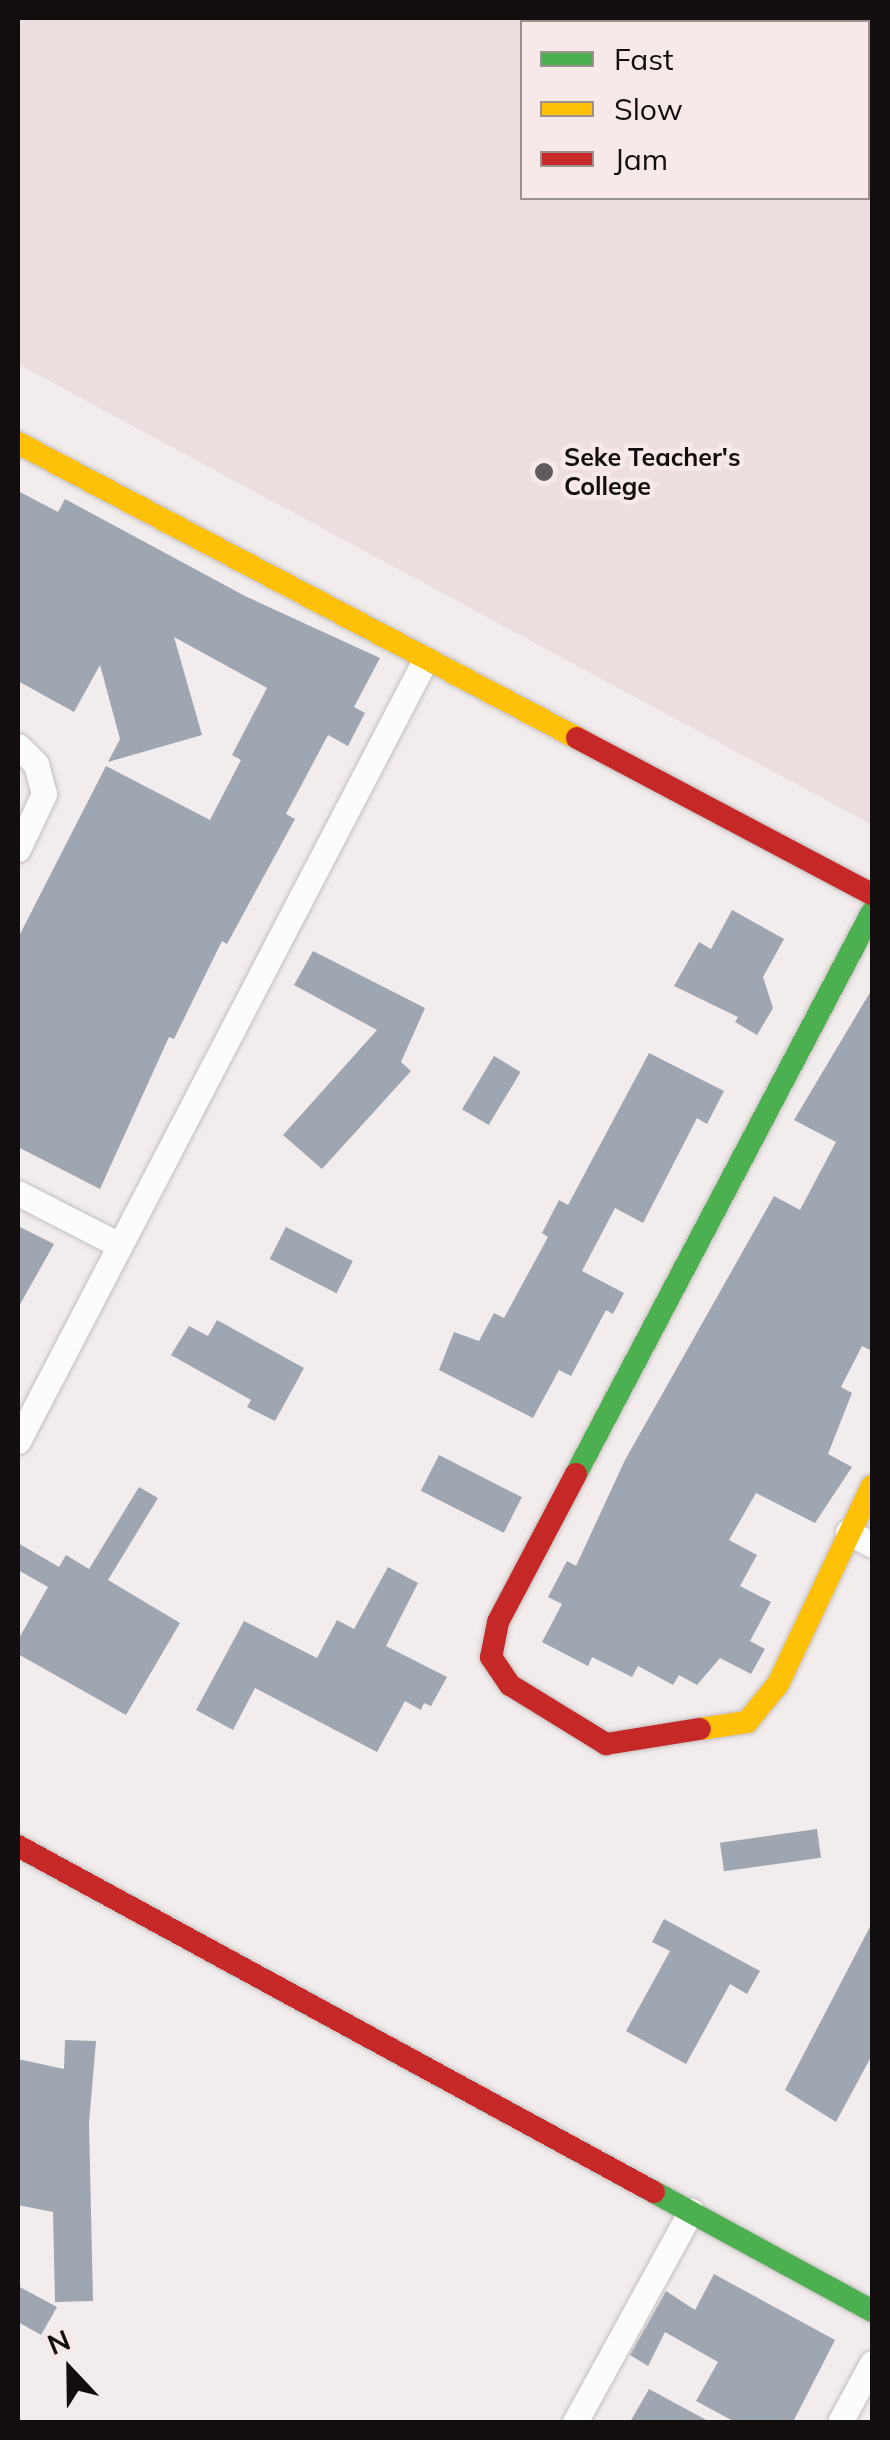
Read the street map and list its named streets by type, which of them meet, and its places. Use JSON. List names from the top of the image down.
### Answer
{
  "places": ["Seke Teacher's College"],
  "legend": ["Fast", "Slow", "Jam"],
  "north": "top"
}
